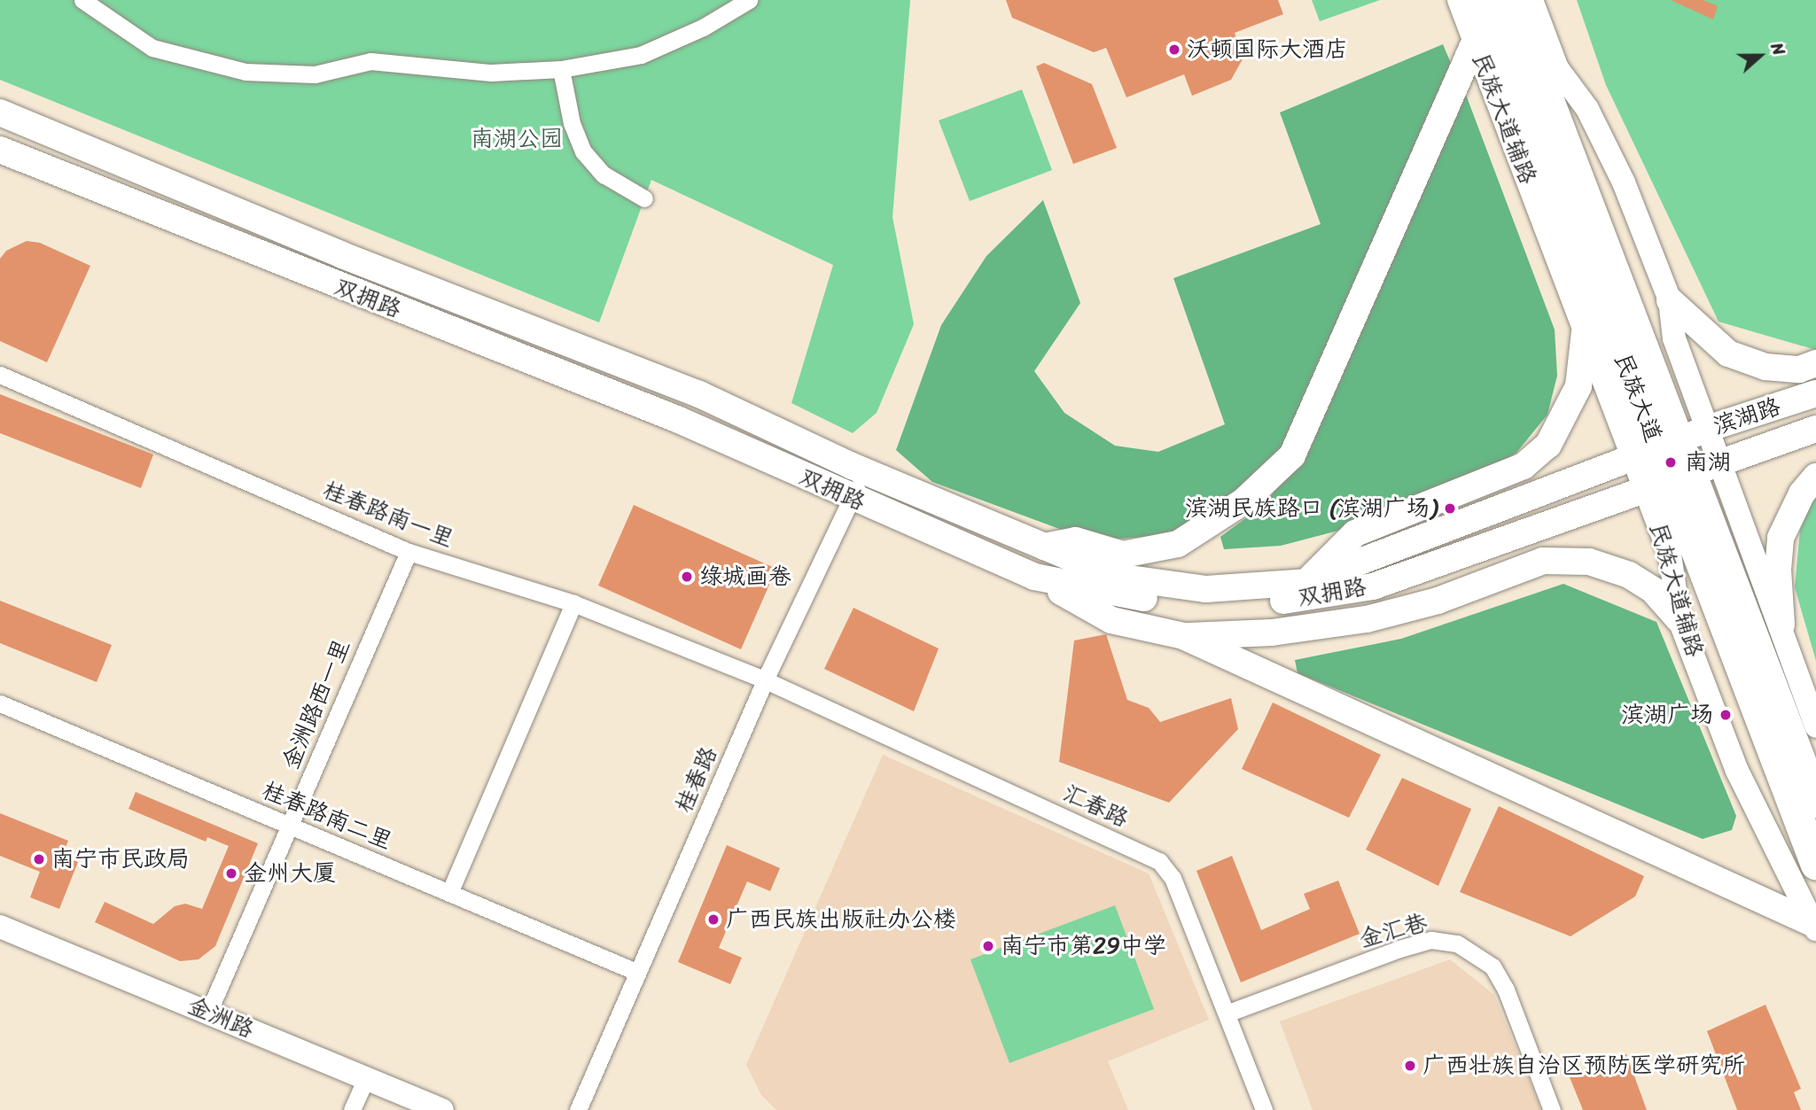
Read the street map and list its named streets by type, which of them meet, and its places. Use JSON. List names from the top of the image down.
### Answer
{
  "streets": {
    "highway": ["民族大道"],
    "main road": ["双拥路", "滨湖路"],
    "street": [
      "民族大道辅路",
      "桂春路南一里",
      "金洲路西一里",
      "桂春路",
      "汇春路",
      "桂春路南二里",
      "金汇巷",
      "金洲路"
    ]
  },
  "crossings": [
    ["民族大道辅路", "双拥路"],
    ["民族大道辅路", "民族大道"],
    ["民族大道辅路", "滨湖路"],
    ["双拥路", "民族大道"],
    ["双拥路", "滨湖路"],
    ["双拥路", "桂春路"],
    ["民族大道", "滨湖路"],
    ["桂春路南一里", "金洲路西一里"],
    ["桂春路南一里", "桂春路"],
    ["桂春路南一里", "汇春路"],
    ["金洲路西一里", "桂春路南二里"],
    ["金洲路西一里", "金洲路"],
    ["桂春路", "汇春路"],
    ["桂春路", "桂春路南二里"],
    ["汇春路", "金汇巷"]
  ],
  "parks": ["南湖公园"],
  "places": [
    "沃顿国际大酒店",
    "南湖",
    "滨湖民族路口 (滨湖广场)",
    "绿城画卷",
    "滨湖广场",
    "南宁市民政局",
    "金州大厦",
    "广西民族出版社办公楼",
    "南宁市第29中学",
    "广西壮族自治区预防医学研究所"
  ],
  "north": "right"
}
